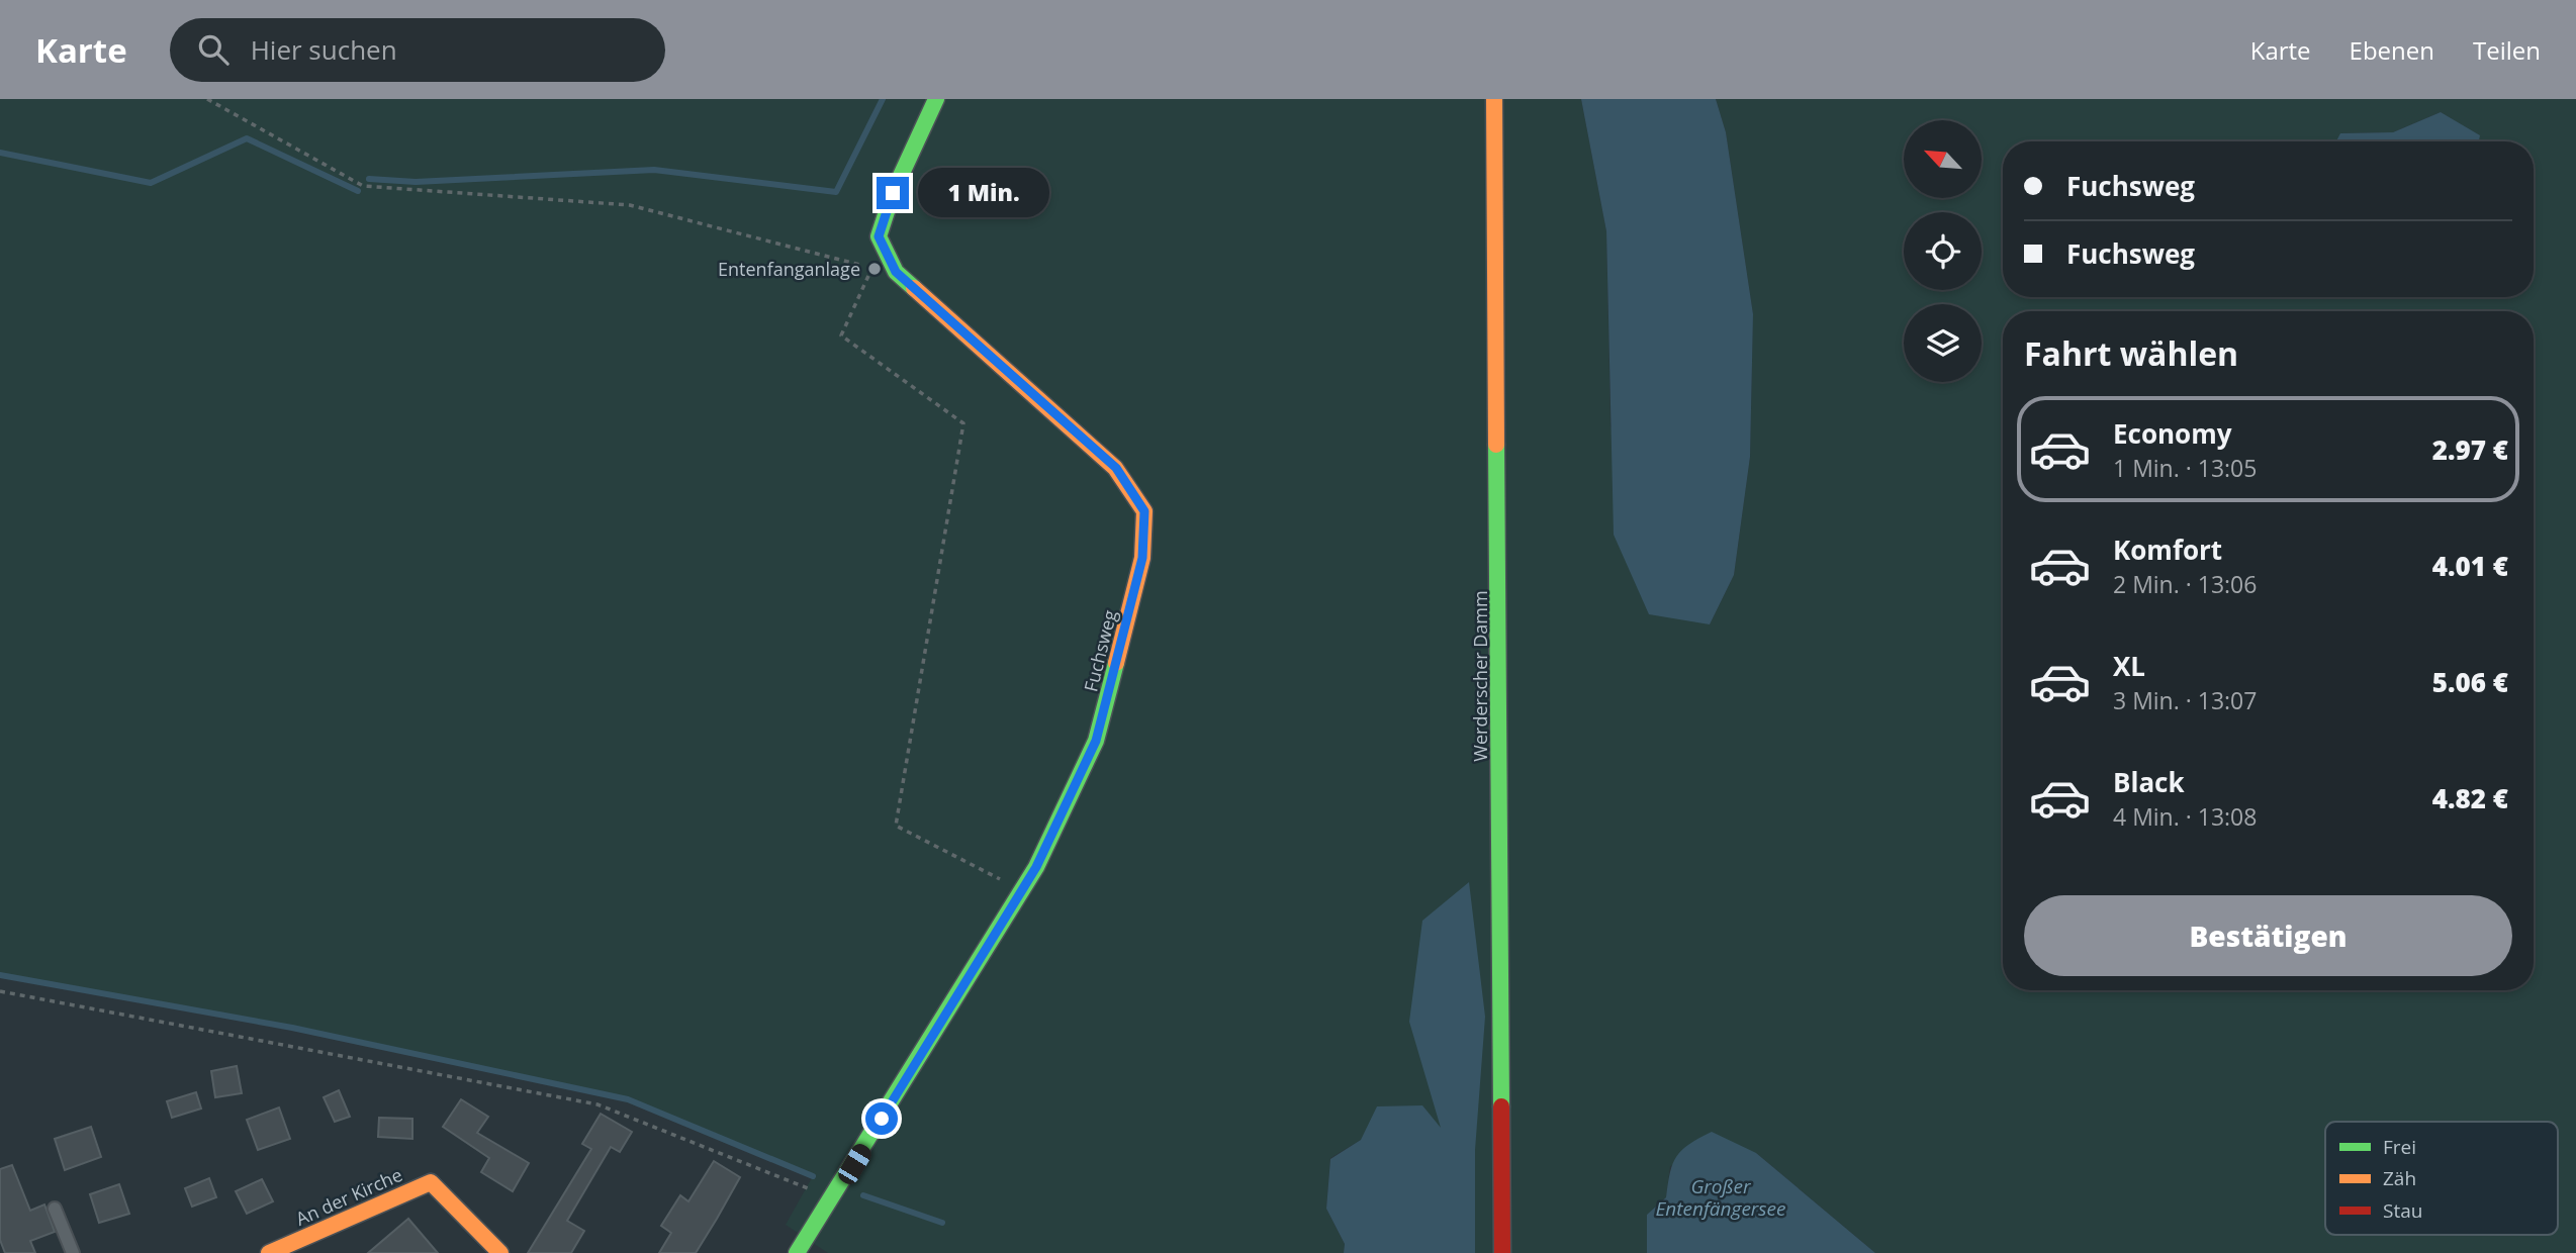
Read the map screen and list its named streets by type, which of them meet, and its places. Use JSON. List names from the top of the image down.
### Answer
{
  "streets": {
    "street": ["Fuchsweg", "Werderscher Damm", "An der Kirche"]
  },
  "water": ["Großer Entenfängersee"],
  "places": ["Entenfanganlage"],
  "legend": ["Frei", "Zäh", "Stau"],
  "north": "top left",
  "page": {
    "header": "Karte",
    "search": "Hier suchen",
    "nav": ["Karte", "Ebenen", "Teilen"],
    "banner": ["Fuchsweg", "Fuchsweg"],
    "bubble": "1 Min.",
    "heading": "Fahrt wählen",
    "list": [
      {
        "name": "Economy",
        "note": "1 Min. · 13:05",
        "value": "2.97 €"
      },
      {
        "name": "Komfort",
        "note": "2 Min. · 13:06",
        "value": "4.01 €"
      },
      {
        "name": "XL",
        "note": "3 Min. · 13:07",
        "value": "5.06 €"
      },
      {
        "name": "Black",
        "note": "4 Min. · 13:08",
        "value": "4.82 €"
      }
    ],
    "buttons": "Bestätigen"
  }
}
